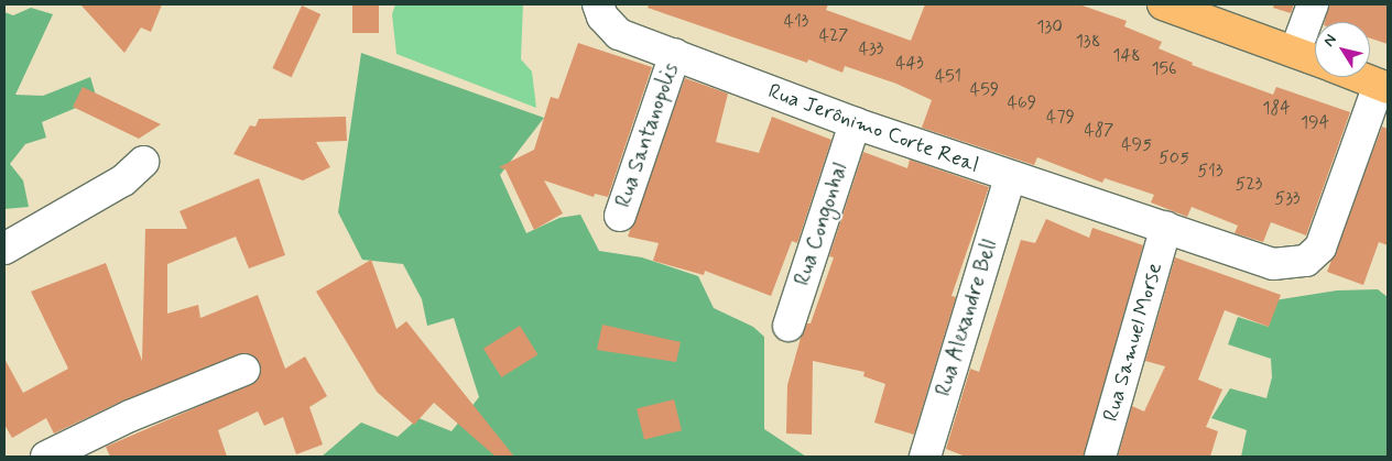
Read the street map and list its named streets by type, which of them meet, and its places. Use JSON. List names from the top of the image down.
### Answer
{
  "streets": {
    "street": [
      "Rua Jerônimo Corte Real",
      "Rua Santanopolis",
      "Rua Congonhal",
      "Rua Alexandre Bell",
      "Rua Samuel Morse"
    ]
  },
  "crossings": [
    ["Rua Jerônimo Corte Real", "Rua Santanopolis"],
    ["Rua Jerônimo Corte Real", "Rua Congonhal"],
    ["Rua Jerônimo Corte Real", "Rua Alexandre Bell"],
    ["Rua Jerônimo Corte Real", "Rua Samuel Morse"]
  ],
  "house_numbers": [
    "413",
    "130",
    "427",
    "138",
    "433",
    "148",
    "443",
    "156",
    "451",
    "459",
    "469",
    "184",
    "479",
    "194",
    "487",
    "495",
    "505",
    "513",
    "523",
    "533"
  ],
  "north": "top left"
}
